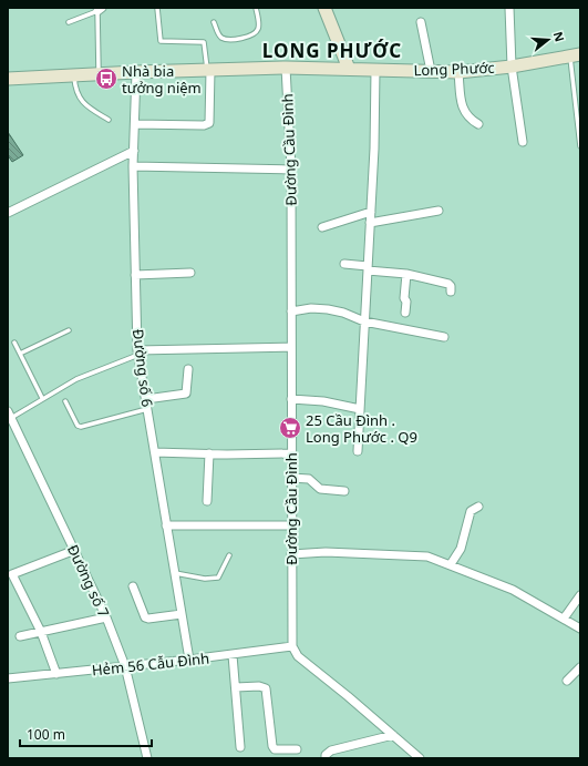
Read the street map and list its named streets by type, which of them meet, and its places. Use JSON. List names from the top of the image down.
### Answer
{
  "streets": {
    "street": [
      "Long Phước",
      "Đường Cầu Đình",
      "Đường số 6",
      "Đường số 7",
      "Hẻm 56 Cẫu Đình"
    ]
  },
  "crossings": [
    ["Long Phước", "Đường Cầu Đình"],
    ["Long Phước", "Đường số 6"],
    ["Đường Cầu Đình", "Hẻm 56 Cẫu Đình"],
    ["Đường số 6", "Hẻm 56 Cẫu Đình"],
    ["Đường số 7", "Hẻm 56 Cẫu Đình"]
  ],
  "districts": ["LONG PHƯỚC"],
  "places": {
    "bus stop": ["Nhà bia tưởng niệm"],
    "supermarket": ["25 Cầu Đình . Long Phước . Q9"]
  },
  "scale_bar": "100 m",
  "north": "right"
}
